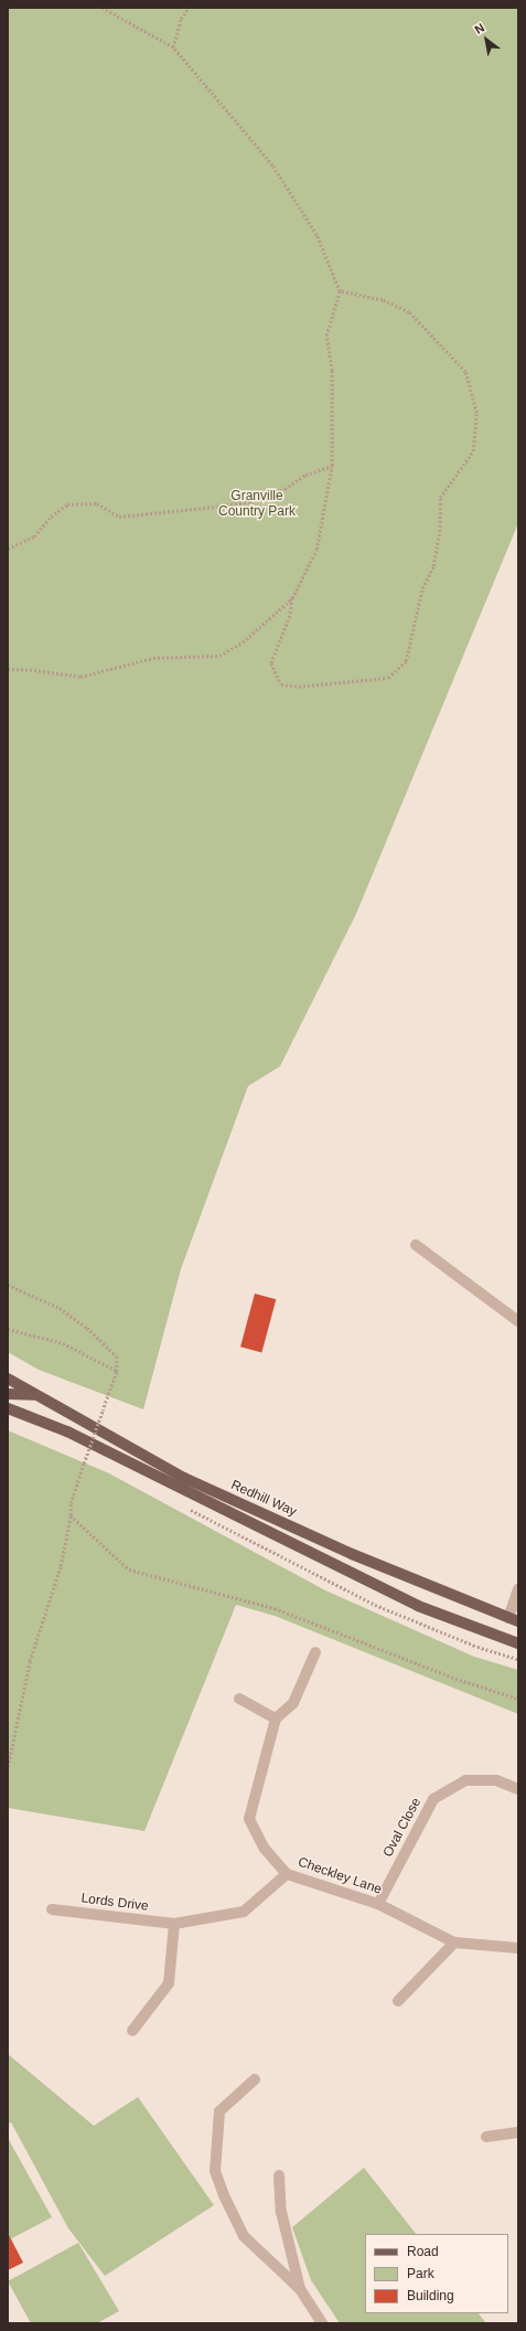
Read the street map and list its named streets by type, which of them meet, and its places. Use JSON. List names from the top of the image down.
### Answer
{
  "streets": {
    "main road": ["Redhill Way"],
    "street": ["Oval Close", "Checkley Lane", "Lords Drive"]
  },
  "crossings": [
    ["Oval Close", "Checkley Lane"],
    ["Checkley Lane", "Lords Drive"]
  ],
  "parks": ["Granville Country Park"],
  "legend": ["Road", "Park", "Building"],
  "north": "top left"
}
